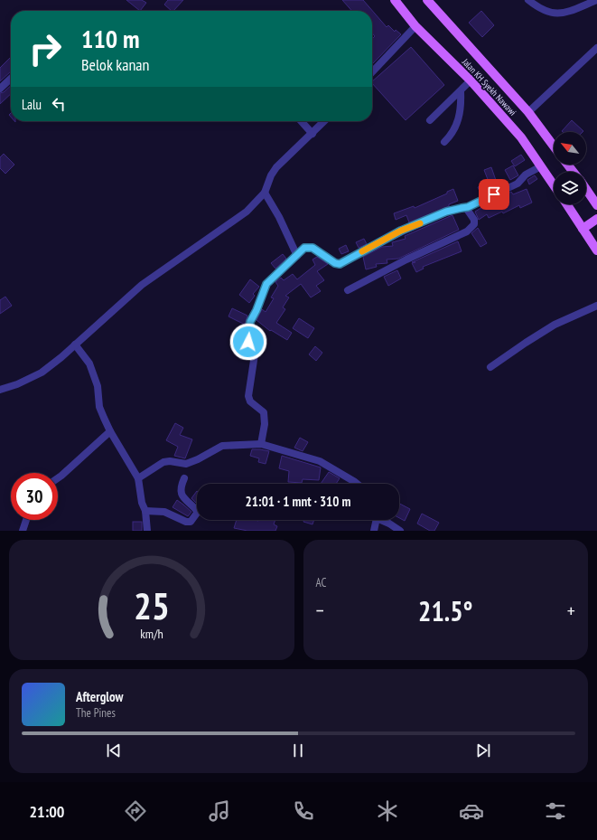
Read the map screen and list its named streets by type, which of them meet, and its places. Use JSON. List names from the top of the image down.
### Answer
{
  "streets": {
    "main road": ["Jalan KH Syekh Nawawi"]
  },
  "north": "top left",
  "page": {
    "turn": ["110 m", "Belok kanan"],
    "then": "Lalu",
    "limit": "30",
    "trip": "21:01 · 1 mnt · 310 m",
    "tile": "AC",
    "heat": ["−", "21.5°", "+"],
    "song": ["Afterglow", "The Pines"],
    "tabs": "21:00",
    "gauge": ["25", "km/h"]
  }
}
